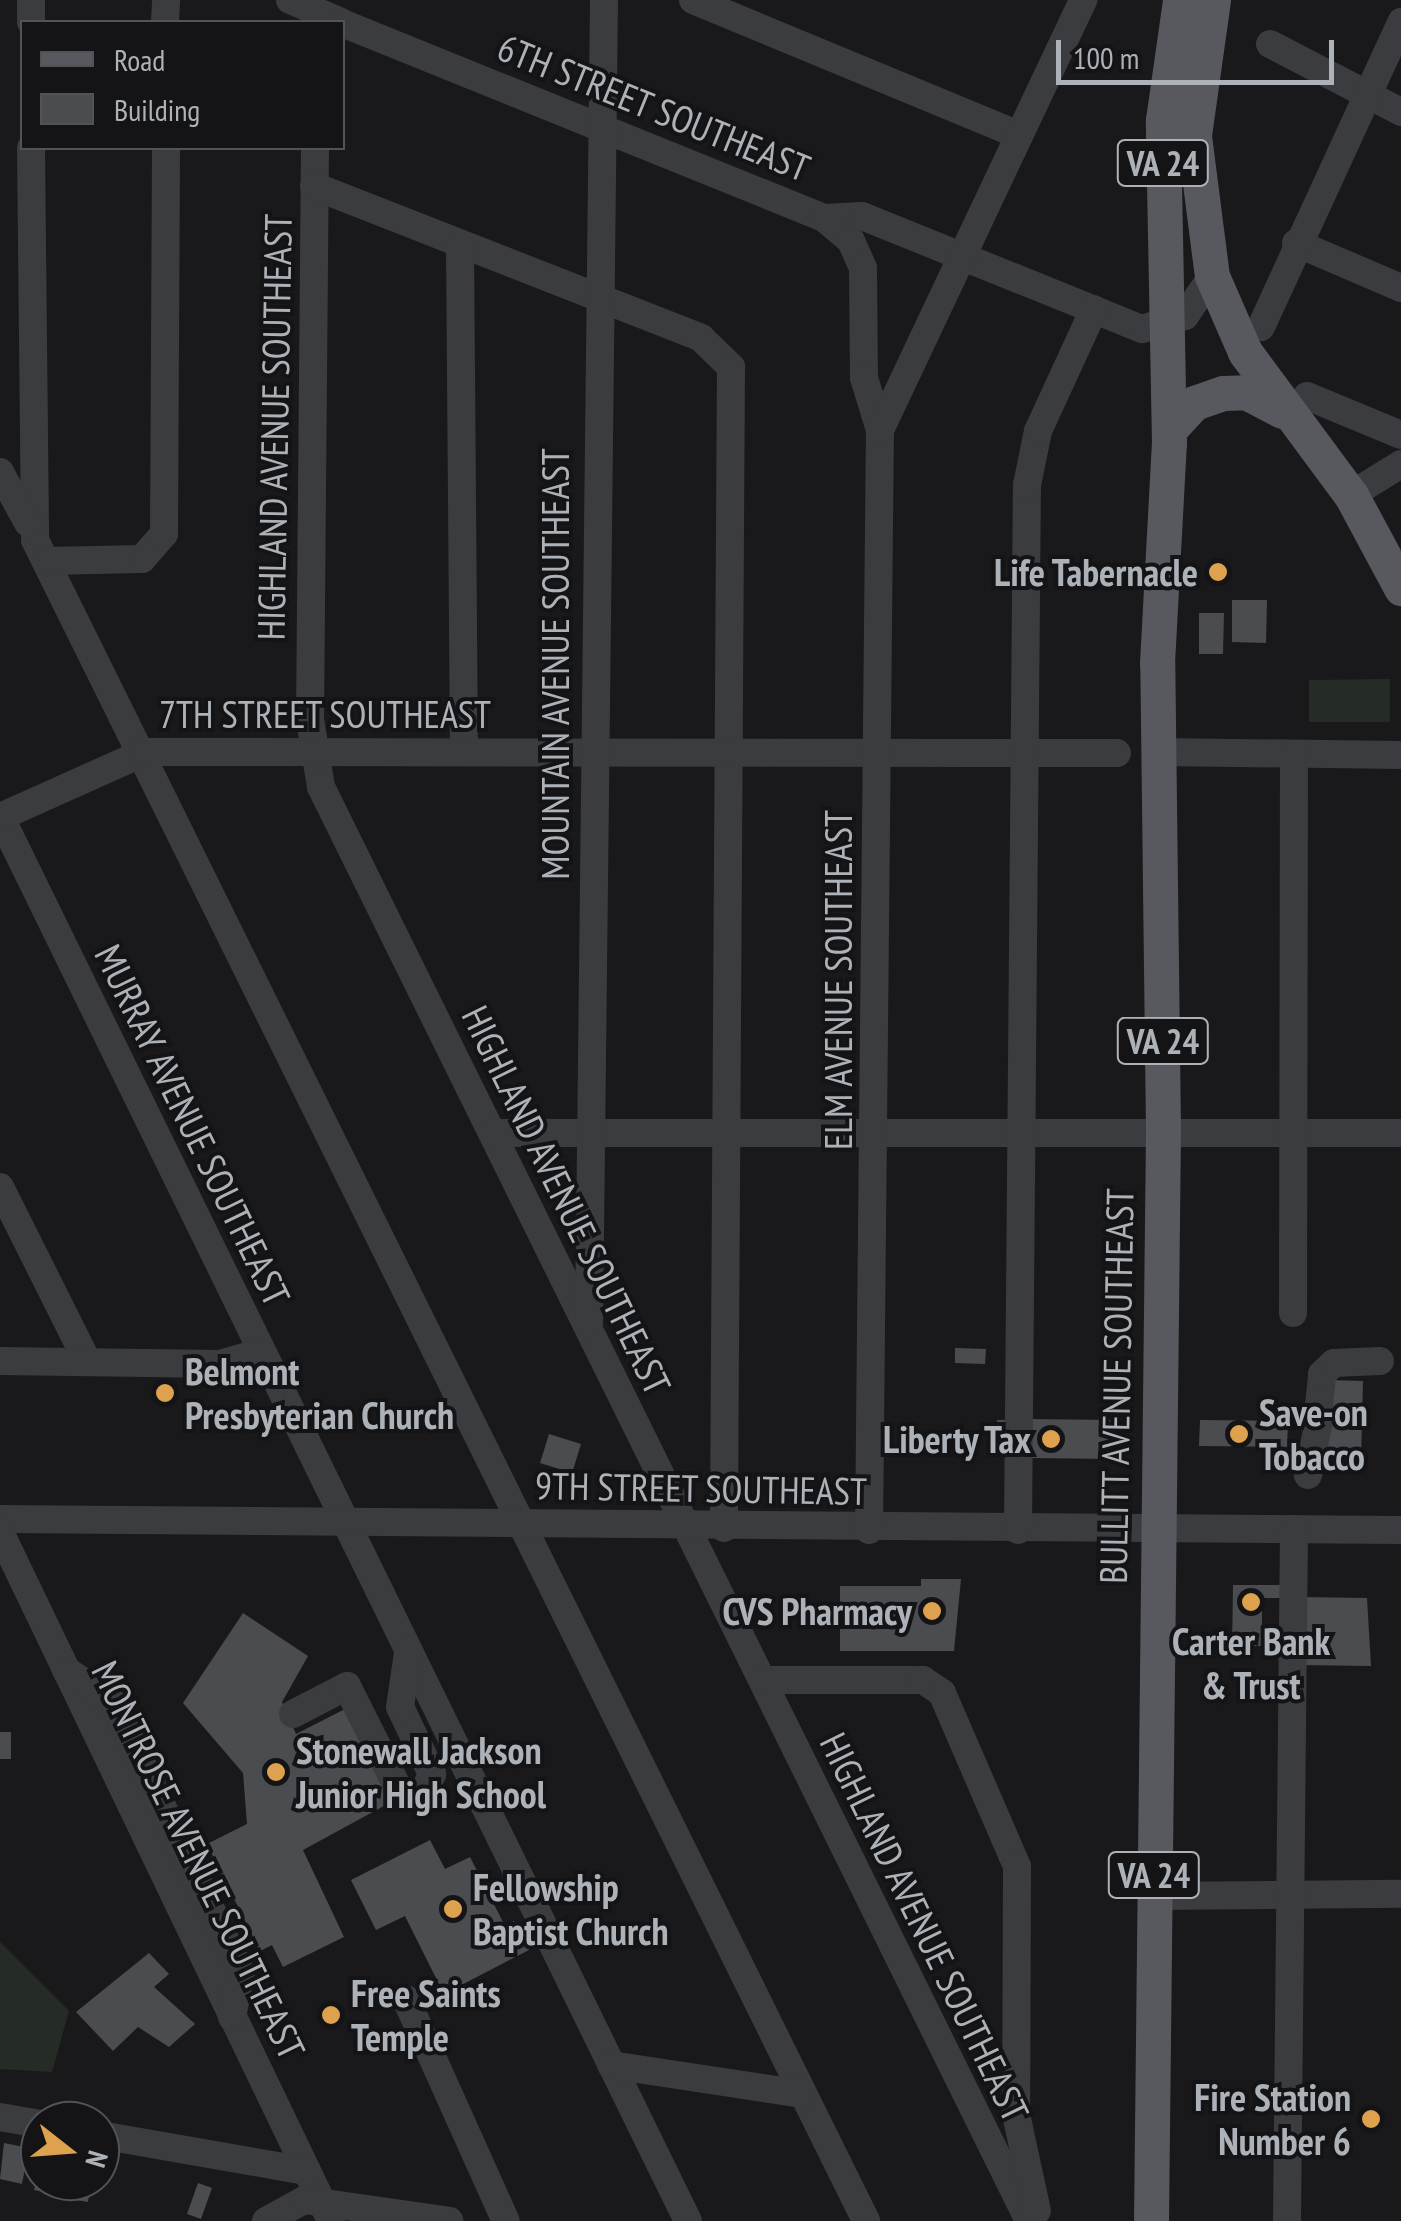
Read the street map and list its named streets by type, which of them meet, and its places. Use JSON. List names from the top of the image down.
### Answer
{
  "streets": {
    "main road": ["VA 24", "BULLITT AVENUE SOUTHEAST"],
    "street": [
      "6TH STREET SOUTHEAST",
      "HIGHLAND AVENUE SOUTHEAST",
      "MOUNTAIN AVENUE SOUTHEAST",
      "7TH STREET SOUTHEAST",
      "ELM AVENUE SOUTHEAST",
      "MURRAY AVENUE SOUTHEAST",
      "9TH STREET SOUTHEAST",
      "MONTROSE AVENUE SOUTHEAST"
    ]
  },
  "crossings": [
    ["6TH STREET SOUTHEAST", "VA 24"],
    ["6TH STREET SOUTHEAST", "MOUNTAIN AVENUE SOUTHEAST"],
    ["6TH STREET SOUTHEAST", "ELM AVENUE SOUTHEAST"],
    ["6TH STREET SOUTHEAST", "BULLITT AVENUE SOUTHEAST"],
    ["VA 24", "BULLITT AVENUE SOUTHEAST"],
    ["HIGHLAND AVENUE SOUTHEAST", "MOUNTAIN AVENUE SOUTHEAST"],
    ["HIGHLAND AVENUE SOUTHEAST", "7TH STREET SOUTHEAST"],
    ["HIGHLAND AVENUE SOUTHEAST", "9TH STREET SOUTHEAST"],
    ["MOUNTAIN AVENUE SOUTHEAST", "7TH STREET SOUTHEAST"],
    ["7TH STREET SOUTHEAST", "ELM AVENUE SOUTHEAST"],
    ["7TH STREET SOUTHEAST", "MURRAY AVENUE SOUTHEAST"],
    ["ELM AVENUE SOUTHEAST", "9TH STREET SOUTHEAST"],
    ["MURRAY AVENUE SOUTHEAST", "9TH STREET SOUTHEAST"],
    ["BULLITT AVENUE SOUTHEAST", "9TH STREET SOUTHEAST"]
  ],
  "places": [
    "Life Tabernacle",
    "Belmont Presbyterian Church",
    "Save-on Tobacco",
    "Liberty Tax",
    "Carter Bank & Trust",
    "CVS Pharmacy",
    "Stonewall Jackson Junior High School",
    "Fellowship Baptist Church",
    "Free Saints Temple",
    "Fire Station Number 6"
  ],
  "legend": ["Road", "Building"],
  "scale_bar": "100 m",
  "north": "right"
}
